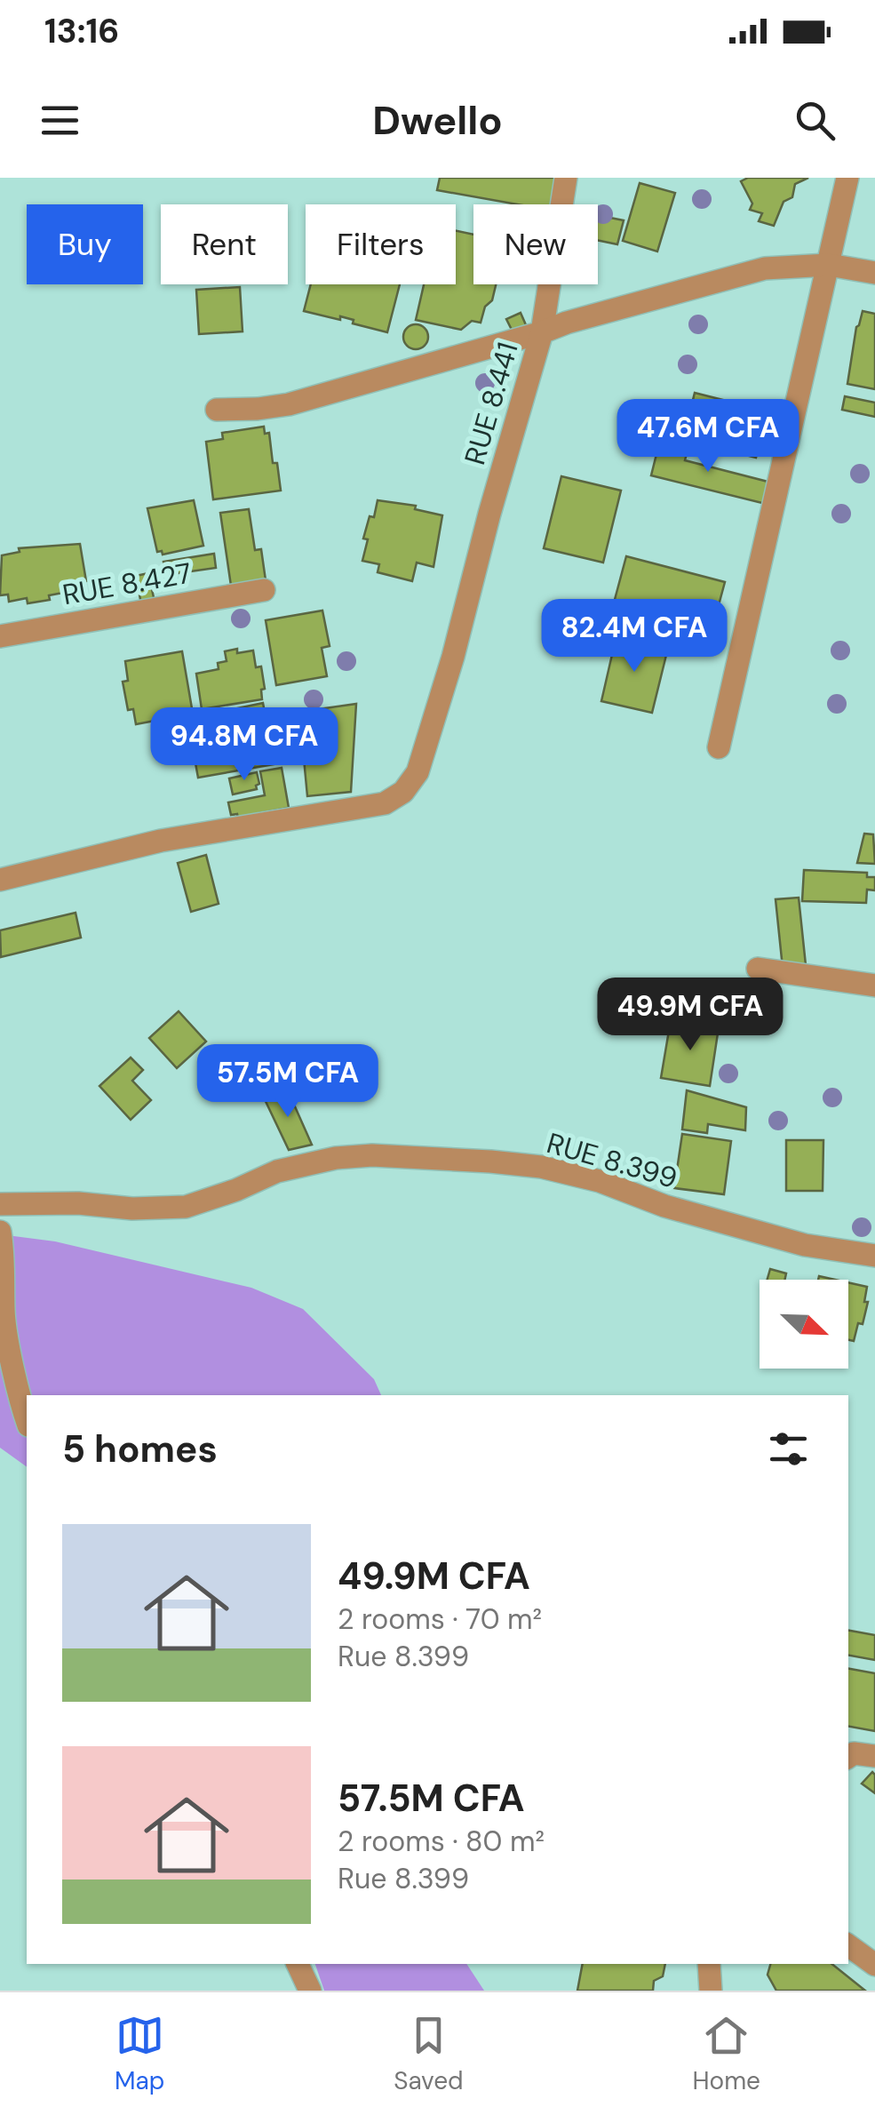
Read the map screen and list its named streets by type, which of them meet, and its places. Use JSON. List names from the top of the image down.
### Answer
{
  "streets": {
    "street": ["RUE 8.441", "RUE 8.427", "RUE 8.399"]
  },
  "north": "bottom right",
  "page": {
    "status": "13:16",
    "header": "Dwello",
    "chip": [
      "Buy",
      "Rent",
      "Filters",
      "New"
    ],
    "price": [
      "47.6M CFA",
      "82.4M CFA",
      "94.8M CFA",
      "49.9M CFA",
      "57.5M CFA"
    ],
    "heading": "5 homes",
    "list": [
      {
        "name": "49.9M CFA",
        "note": "2 rooms · 70 m² · Rue 8.399"
      },
      {
        "name": "57.5M CFA",
        "note": "2 rooms · 80 m² · Rue 8.399"
      }
    ],
    "tabs": ["Map", "Saved", "Home"]
  }
}
